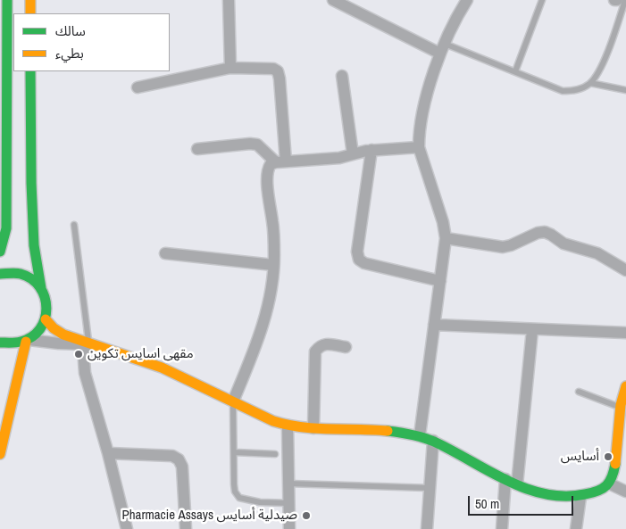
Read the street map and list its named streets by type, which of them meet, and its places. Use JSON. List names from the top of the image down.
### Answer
{
  "places": ["مقهى اسايس تكوين", "أسايس", "Pharmacie Assays صيدلية أسايس"],
  "legend": ["سالك", "بطيء"],
  "scale_bar": "50 m"
}
